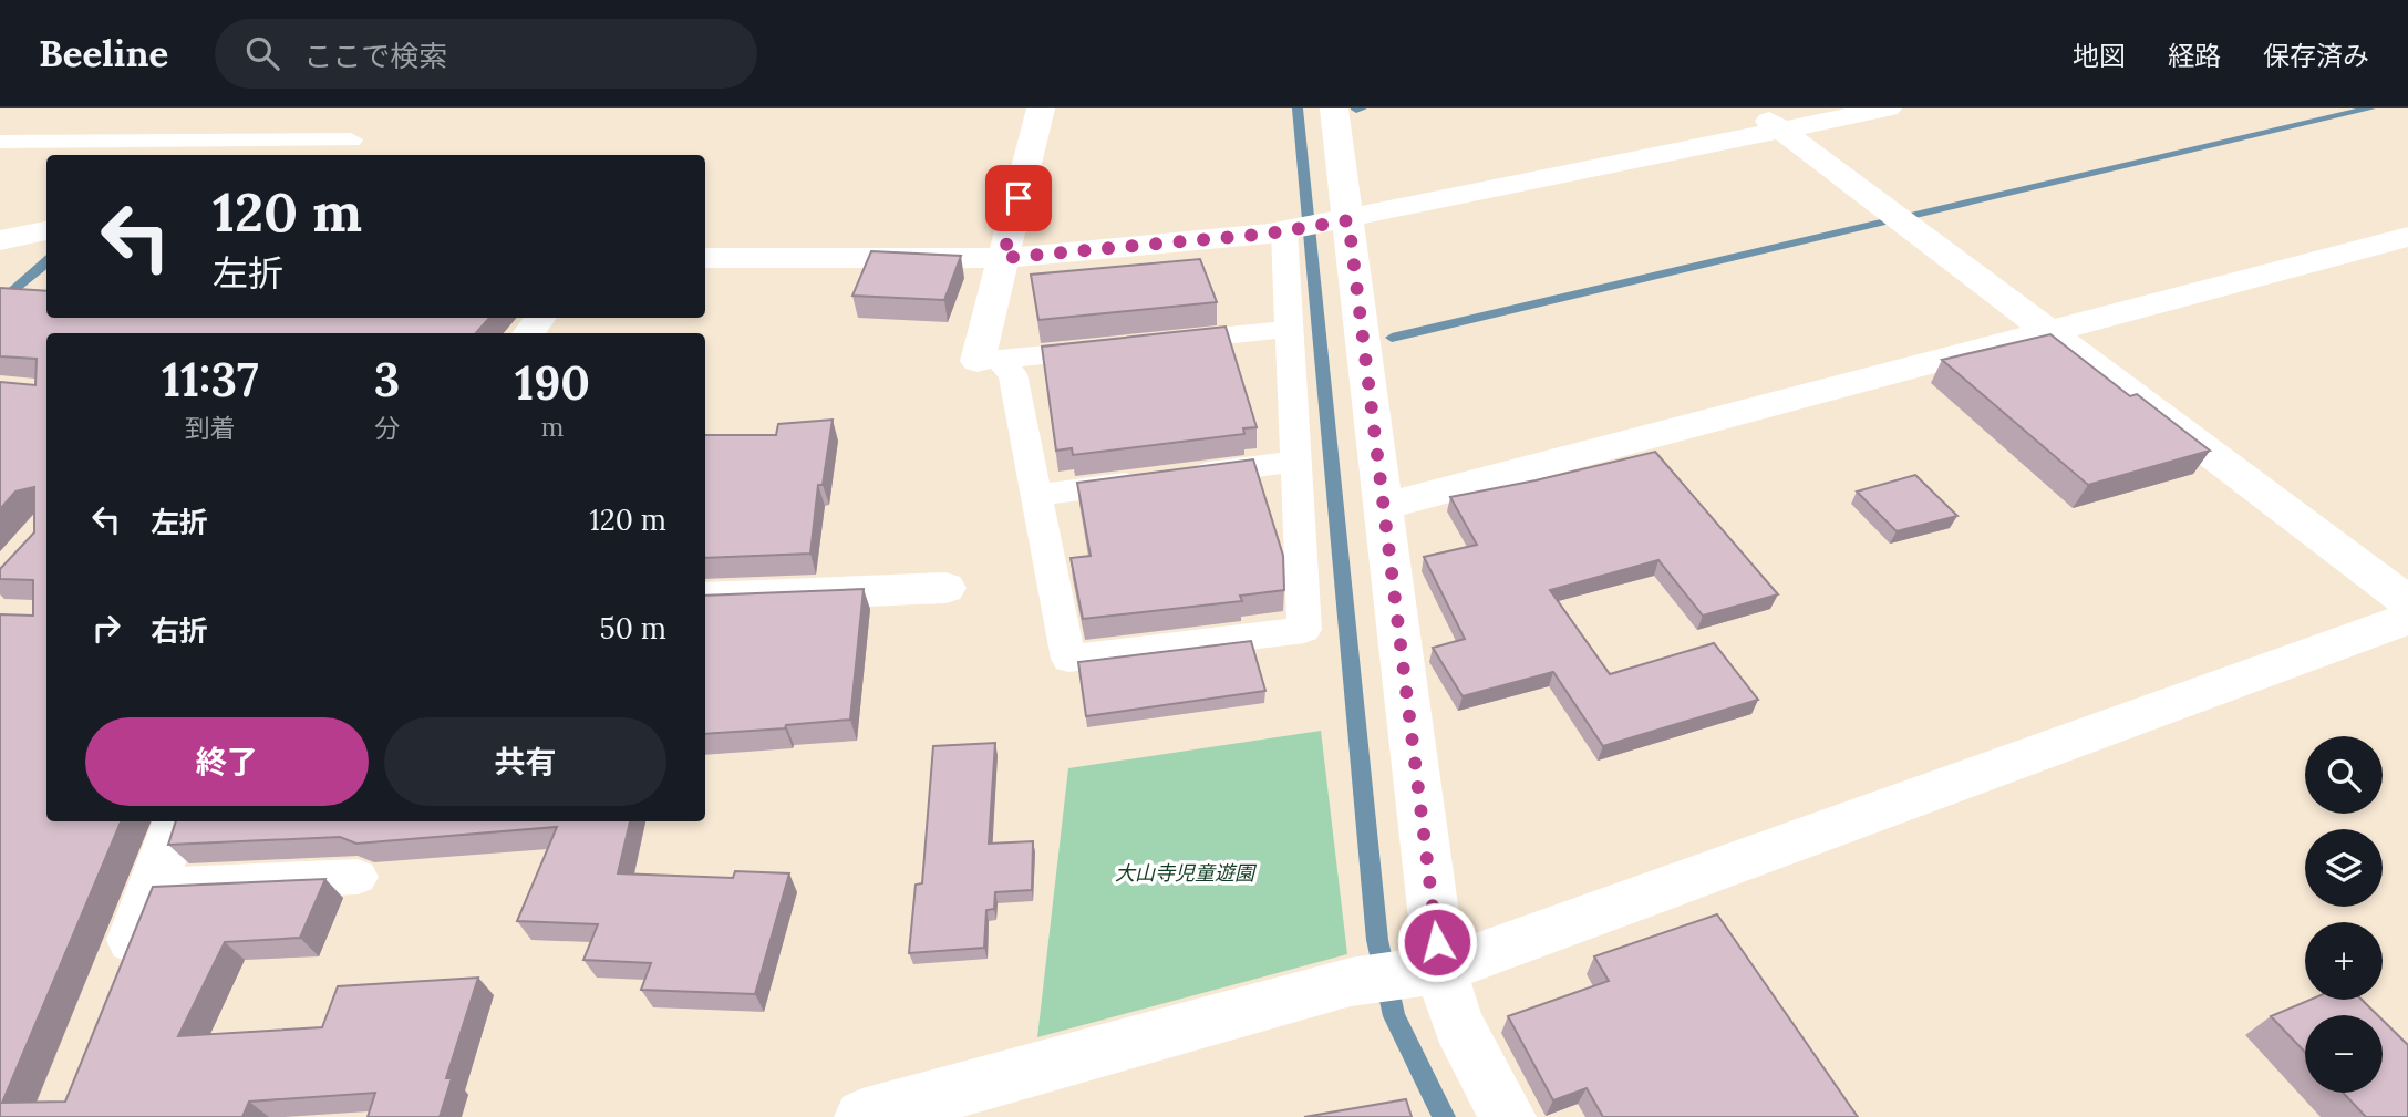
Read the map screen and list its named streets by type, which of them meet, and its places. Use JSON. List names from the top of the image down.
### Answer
{
  "parks": ["大山寺児童遊園"],
  "page": {
    "header": "Beeline",
    "search": "ここで検索",
    "nav": ["地図", "経路", "保存済み"],
    "turn": ["120 m", "左折"],
    "eta": [
      "11:37",
      "到着",
      "3",
      "分",
      "190",
      "m"
    ],
    "list": [
      {
        "name": "左折",
        "value": "120 m"
      },
      {
        "name": "右折",
        "value": "50 m"
      }
    ],
    "buttons": ["終了", "共有"],
    "map_buttons": ["+", "−"]
  }
}
